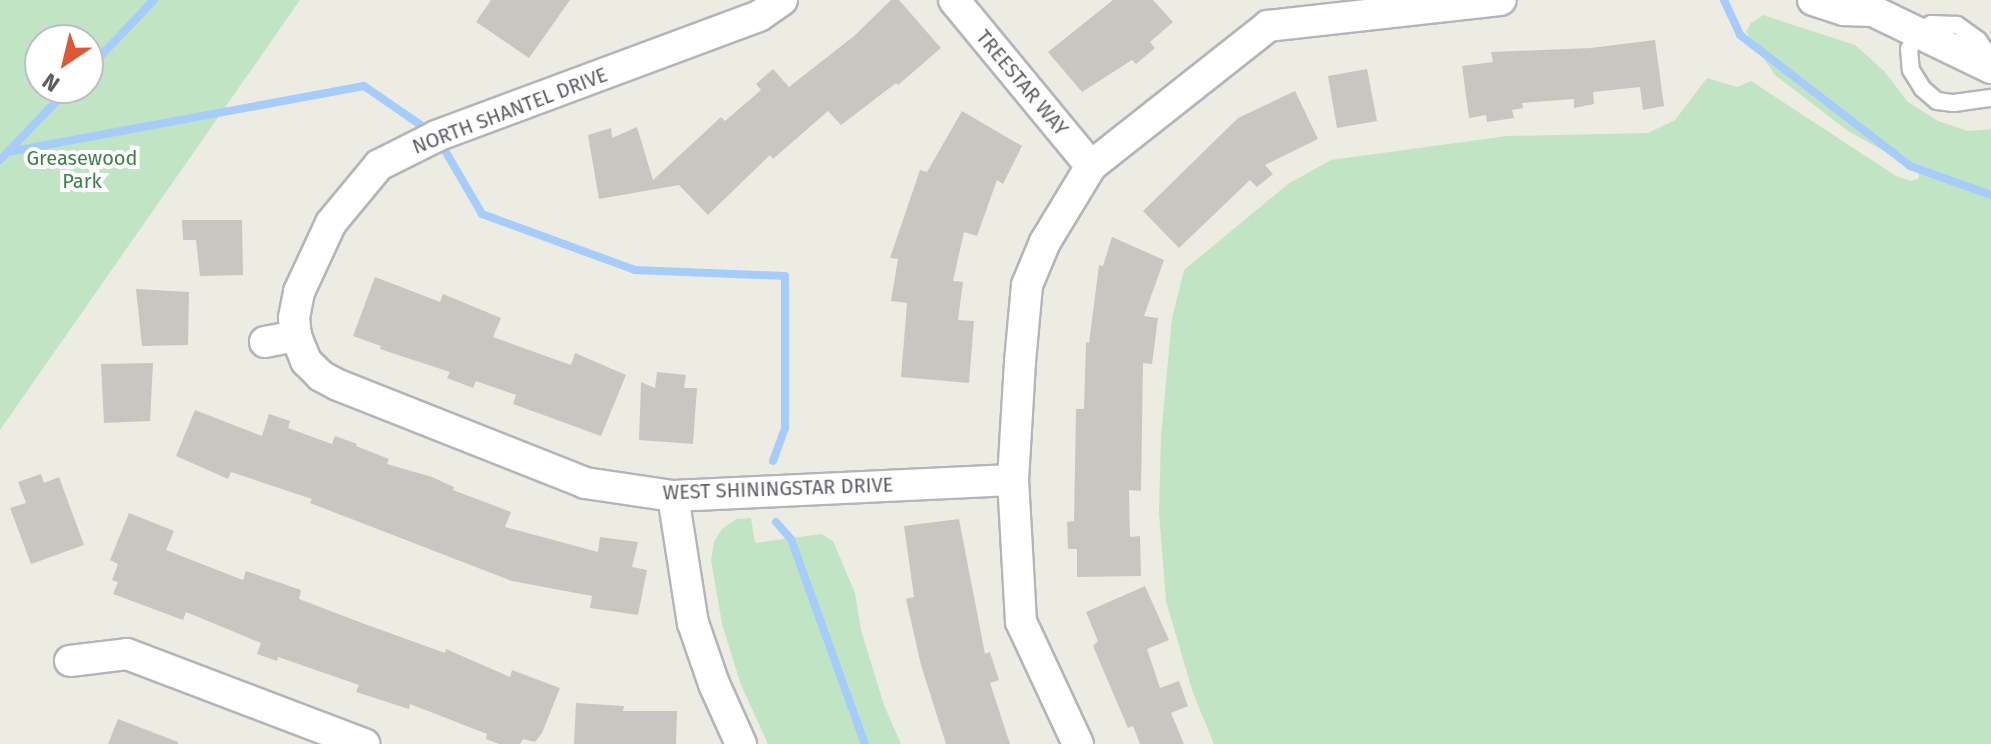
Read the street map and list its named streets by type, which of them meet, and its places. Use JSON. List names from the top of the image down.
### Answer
{
  "streets": {
    "street": ["TREESTAR WAY", "NORTH SHANTEL DRIVE", "WEST SHININGSTAR DRIVE"]
  },
  "crossings": [
    ["NORTH SHANTEL DRIVE", "WEST SHININGSTAR DRIVE"]
  ],
  "parks": ["Greasewood Park"],
  "north": "bottom left"
}
